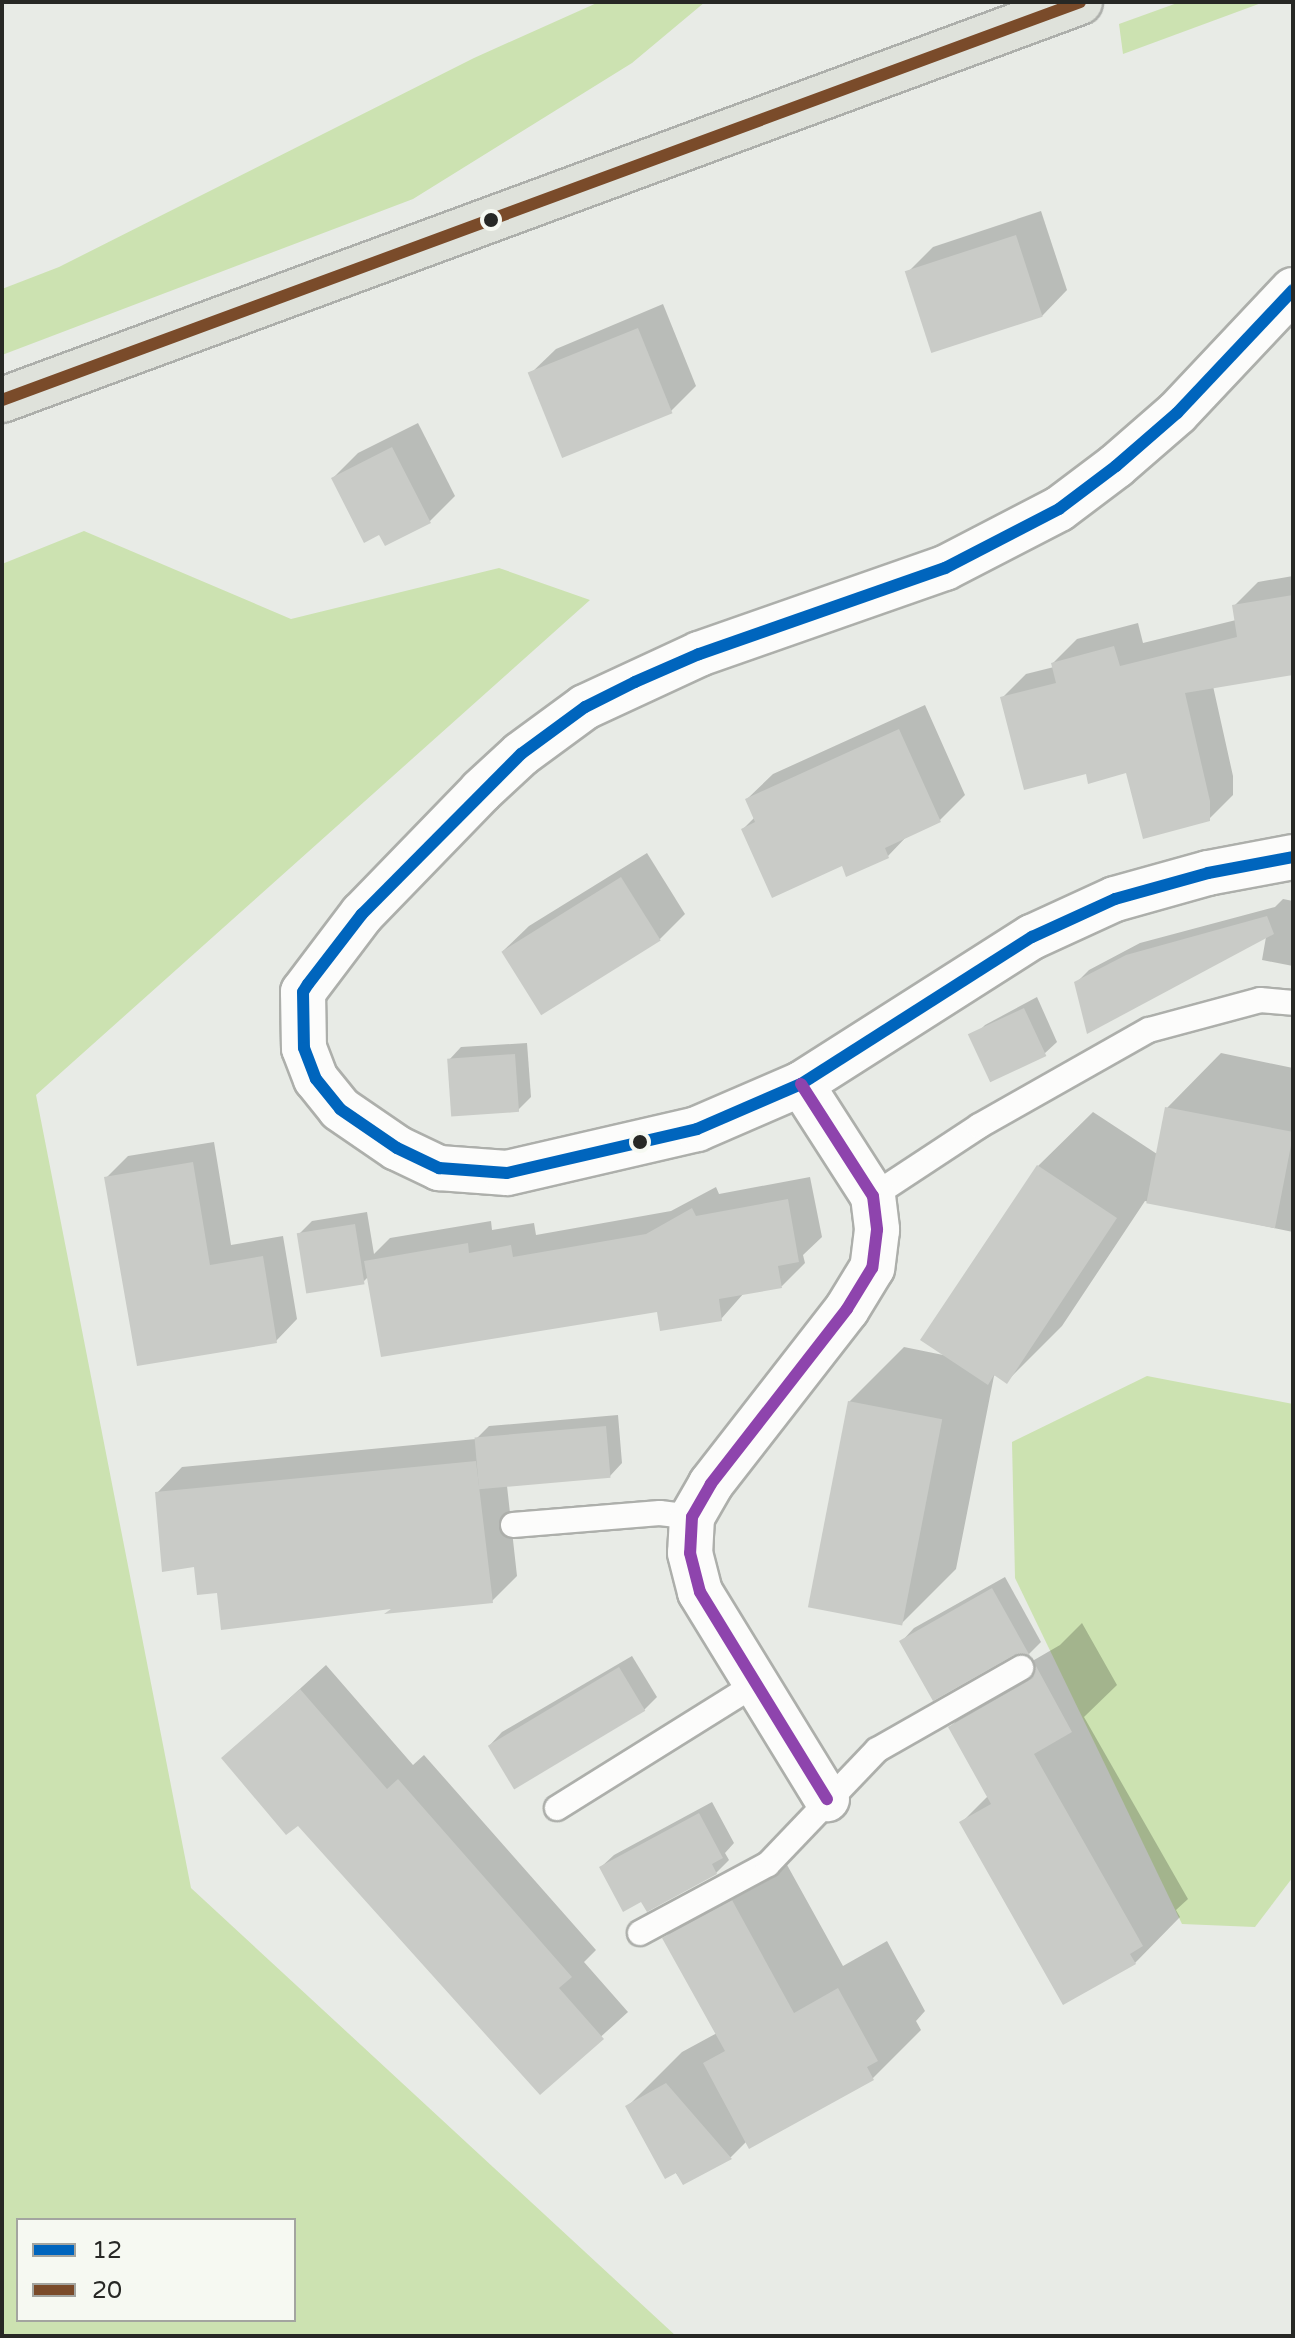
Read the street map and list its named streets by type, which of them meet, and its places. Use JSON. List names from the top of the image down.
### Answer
{
  "lines": ["transit line 20", "transit line 12"],
  "legend": ["12", "20"]
}
